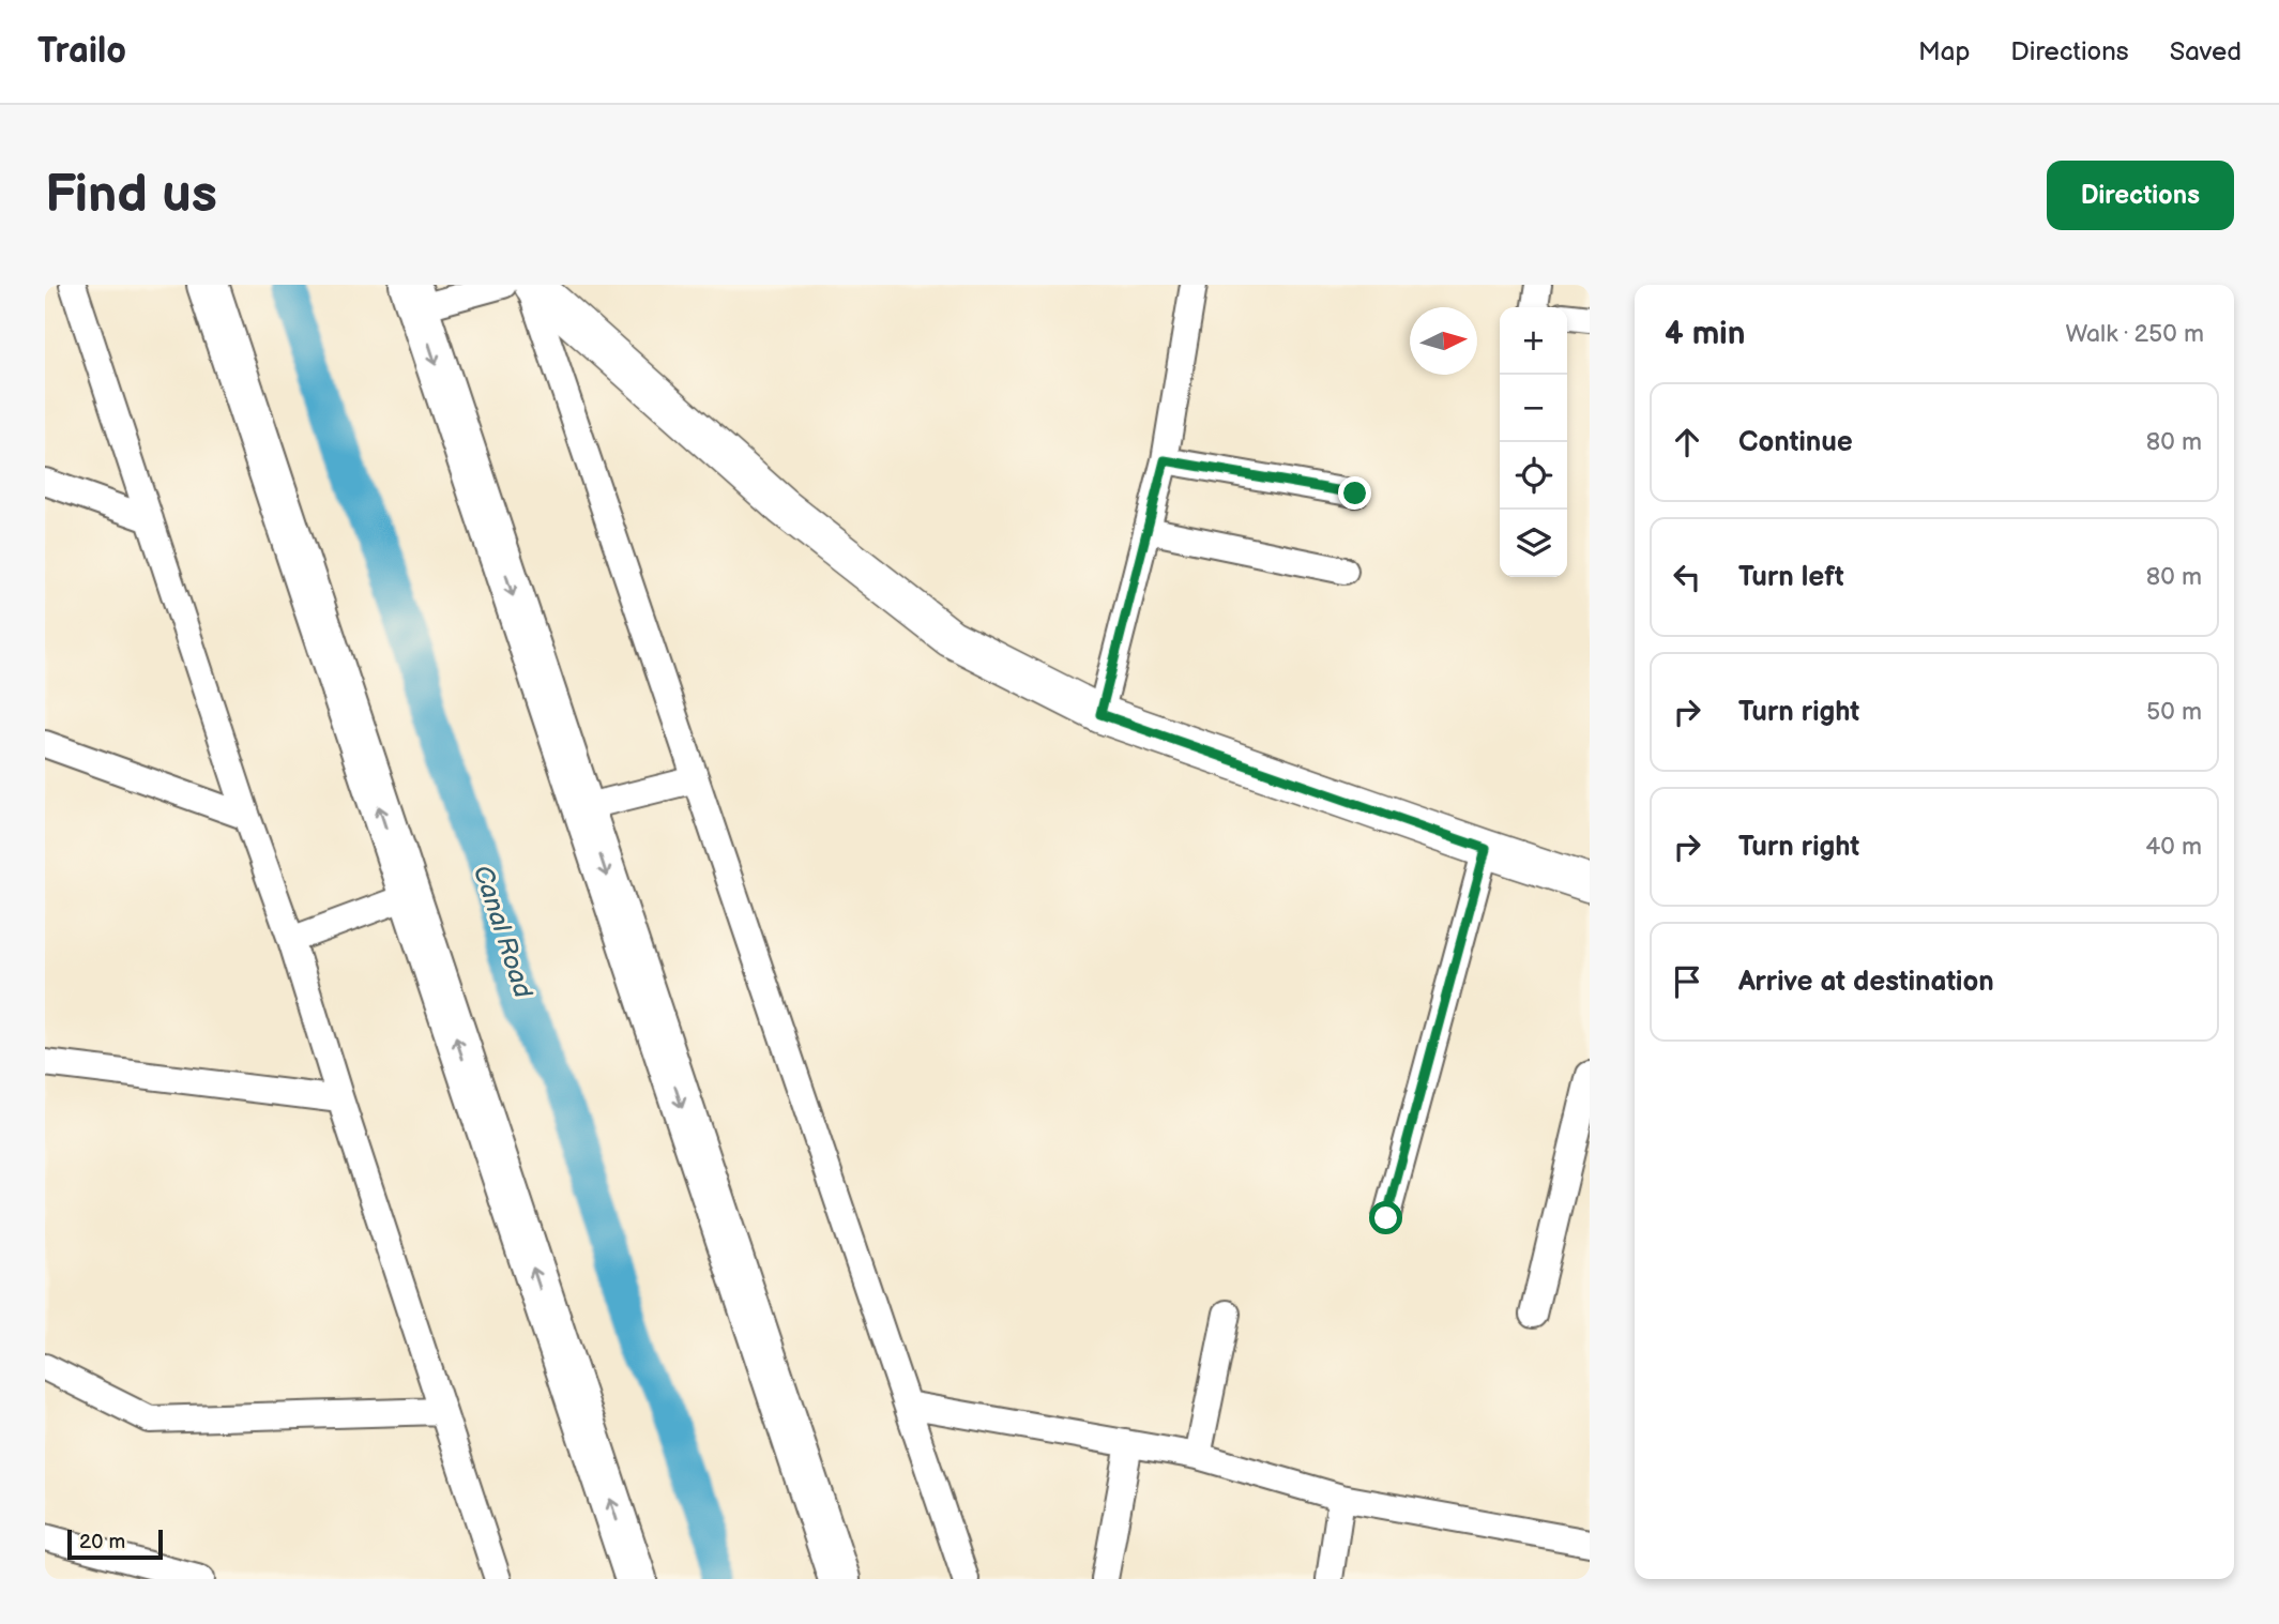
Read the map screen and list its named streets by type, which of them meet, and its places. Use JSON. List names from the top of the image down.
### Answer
{
  "water": ["Canal Road"],
  "scale_bar": "20 m",
  "north": "right",
  "page": {
    "header": "Trailo",
    "nav": ["Map", "Directions", "Saved"],
    "buttons": "Directions",
    "title": "Find us",
    "heading": ["4 min", "Walk · 250 m"],
    "map_buttons": ["+", "−"],
    "list": [
      ["Continue", "80 m"],
      ["Turn left", "80 m"],
      ["Turn right", "50 m"],
      ["Turn right", "40 m"],
      "Arrive at destination"
    ],
    "scale": "20 m"
  }
}
